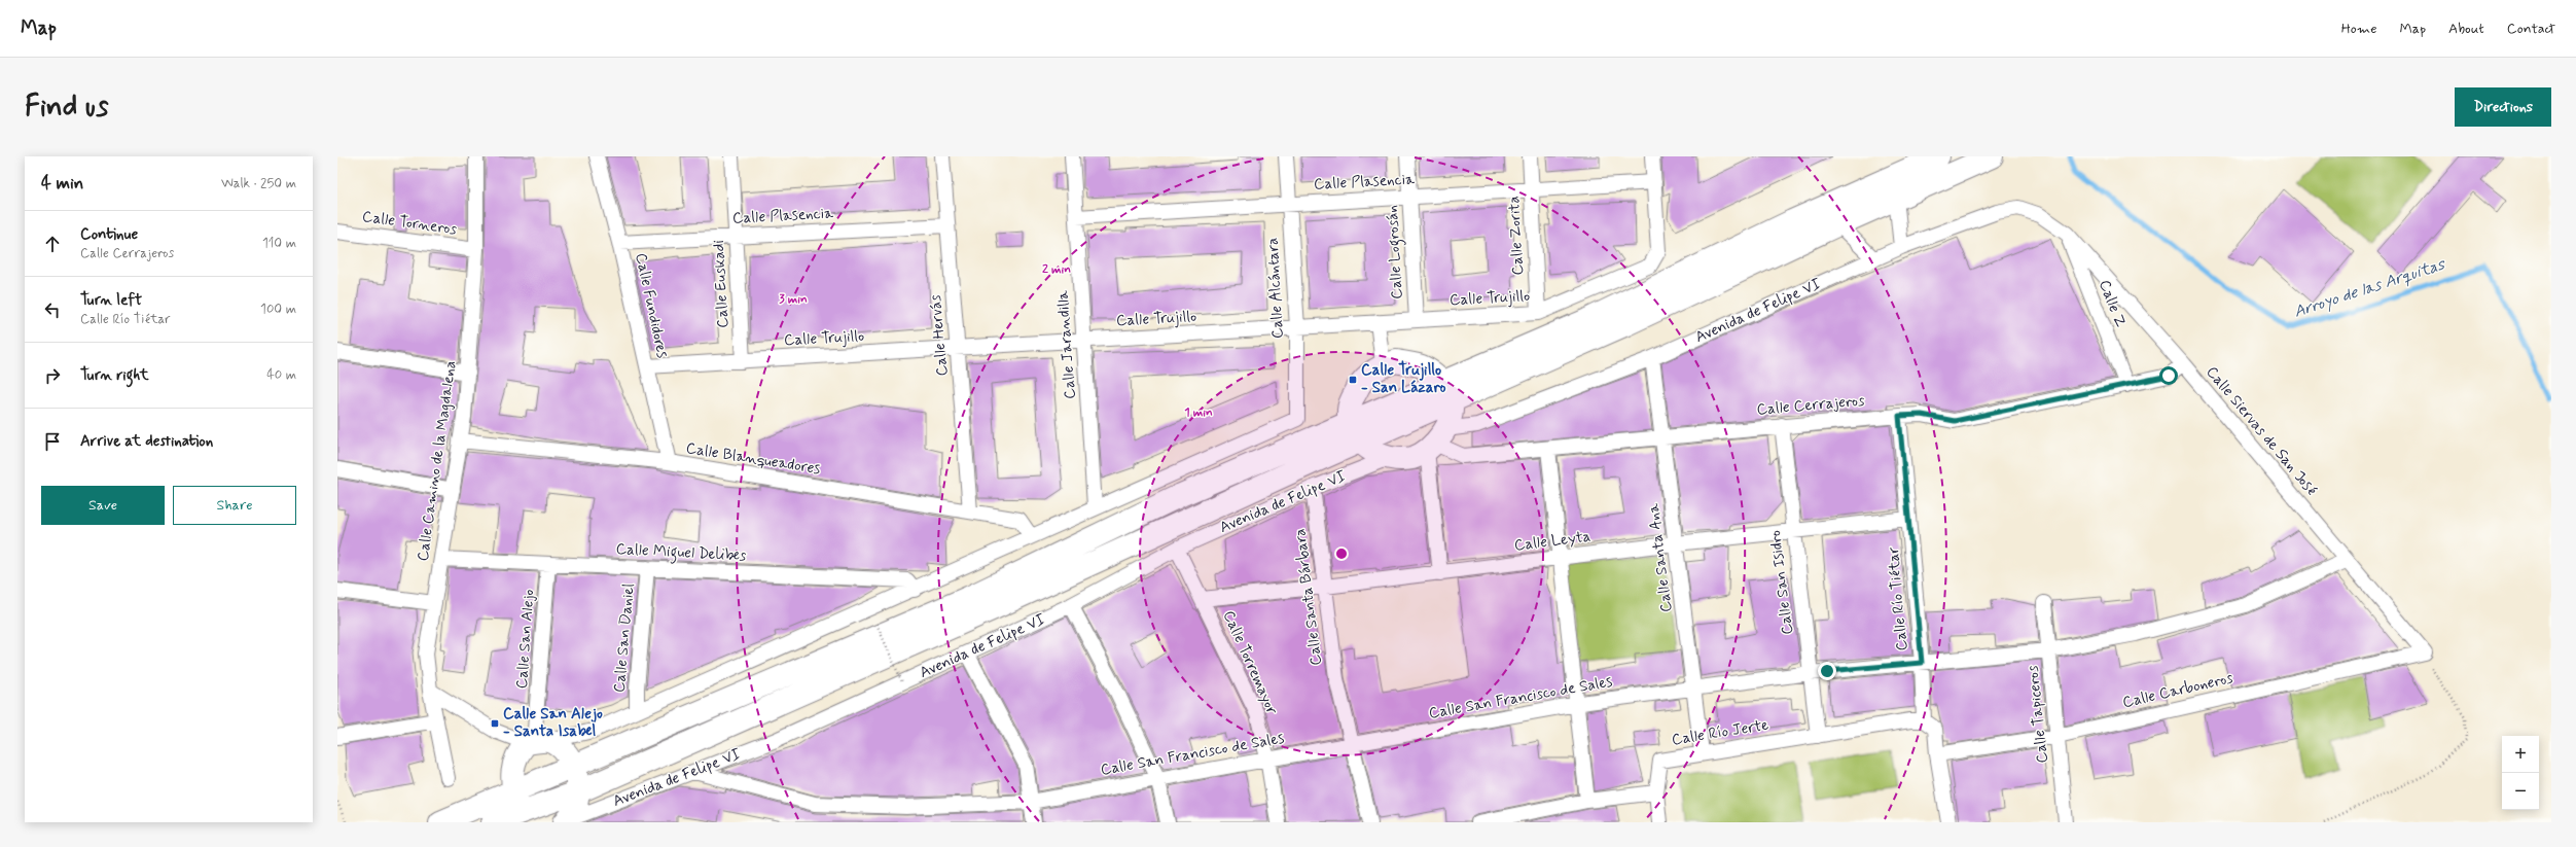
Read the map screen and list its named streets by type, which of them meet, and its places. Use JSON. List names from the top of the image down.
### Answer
{
  "streets": {
    "highway": ["Avenida de Felipe VI"],
    "street": [
      "Calle Plasencia",
      "Calle Torneros",
      "Calle Zorita",
      "Calle Logrosán",
      "Calle Euskadi",
      "Calle Alcántara",
      "Calle Trujillo",
      "Calle Z",
      "Calle Fundidores",
      "Calle Hervás",
      "Calle Jarandilla",
      "Calle Cerrajeros",
      "Calle Siervas de San José",
      "Calle Blanqueadores",
      "Calle Camino de la Magdalena",
      "Calle Leyta",
      "Calle Miguel Delibes",
      "Calle Santa Ana",
      "Calle San Isidro",
      "Calle Santa Bárbara",
      "Calle Río Tiétar",
      "Calle San Daniel",
      "Calle San Alejo",
      "Calle Torremayor",
      "Calle Carboneros",
      "Calle San Francisco de Sales",
      "Calle Tapiceros",
      "Calle Río Jerte"
    ]
  },
  "crossings": [
    ["Calle Plasencia", "Calle Zorita"],
    ["Calle Plasencia", "Calle Logrosán"],
    ["Calle Plasencia", "Calle Euskadi"],
    ["Calle Plasencia", "Calle Alcántara"],
    ["Calle Plasencia", "Calle Trujillo"],
    ["Calle Plasencia", "Calle Fundidores"],
    ["Calle Plasencia", "Calle Hervás"],
    ["Calle Plasencia", "Calle Jarandilla"],
    ["Calle Torneros", "Calle Camino de la Magdalena"],
    ["Calle Zorita", "Calle Trujillo"],
    ["Calle Logrosán", "Calle Trujillo"],
    ["Calle Euskadi", "Calle Trujillo"],
    ["Calle Alcántara", "Calle Trujillo"],
    ["Calle Alcántara", "Calle Jarandilla"],
    ["Calle Trujillo", "Calle Fundidores"],
    ["Calle Trujillo", "Calle Hervás"],
    ["Calle Trujillo", "Calle Jarandilla"],
    ["Calle Z", "Avenida de Felipe VI"],
    ["Calle Z", "Calle Cerrajeros"],
    ["Calle Z", "Calle Siervas de San José"],
    ["Calle Fundidores", "Calle Blanqueadores"],
    ["Avenida de Felipe VI", "Calle Cerrajeros"],
    ["Avenida de Felipe VI", "Calle Siervas de San José"],
    ["Avenida de Felipe VI", "Calle Santa Ana"],
    ["Avenida de Felipe VI", "Calle Santa Bárbara"],
    ["Avenida de Felipe VI", "Calle Torremayor"],
    ["Avenida de Felipe VI", "Calle San Francisco de Sales"],
    ["Calle Hervás", "Calle Blanqueadores"],
    ["Calle Cerrajeros", "Calle Siervas de San José"],
    ["Calle Cerrajeros", "Calle Santa Ana"],
    ["Calle Cerrajeros", "Calle San Isidro"],
    ["Calle Cerrajeros", "Calle Río Tiétar"],
    ["Calle Siervas de San José", "Calle Carboneros"],
    ["Calle Siervas de San José", "Calle San Francisco de Sales"],
    ["Calle Blanqueadores", "Calle Camino de la Magdalena"],
    ["Calle Camino de la Magdalena", "Calle Miguel Delibes"],
    ["Calle Leyta", "Calle Santa Ana"],
    ["Calle Leyta", "Calle San Isidro"],
    ["Calle Leyta", "Calle Santa Bárbara"],
    ["Calle Leyta", "Calle Río Tiétar"],
    ["Calle Leyta", "Calle Torremayor"],
    ["Calle Miguel Delibes", "Calle San Daniel"],
    ["Calle Miguel Delibes", "Calle San Alejo"],
    ["Calle Santa Ana", "Calle San Francisco de Sales"],
    ["Calle Santa Ana", "Calle Río Jerte"],
    ["Calle San Isidro", "Calle San Francisco de Sales"],
    ["Calle San Isidro", "Calle Río Jerte"],
    ["Calle Santa Bárbara", "Calle San Francisco de Sales"],
    ["Calle Río Tiétar", "Calle San Francisco de Sales"],
    ["Calle Río Tiétar", "Calle Río Jerte"],
    ["Calle Torremayor", "Calle San Francisco de Sales"],
    ["Calle Carboneros", "Calle Tapiceros"],
    ["Calle San Francisco de Sales", "Calle Tapiceros"]
  ],
  "water": ["Arroyo de las Arquitas"],
  "places": {
    "transit": ["Calle Trujillo - San Lázaro", "Calle San Alejo - Santa Isabel"]
  },
  "page": {
    "header": "Map",
    "nav": [
      "Home",
      "Map",
      "About",
      "Contact"
    ],
    "buttons": [
      "Directions",
      ["Save", "Share"]
    ],
    "title": "Find us",
    "heading": ["4 min", "Walk · 250 m"],
    "list": [
      ["Continue", "Calle Cerrajeros", "110 m"],
      ["Turn left", "Calle Río Tiétar", "100 m"],
      ["Turn right", "40 m"],
      "Arrive at destination"
    ],
    "map_buttons": ["+", "−"]
  },
  "rings": ["2 min", "3 min", "1 min"]
}
